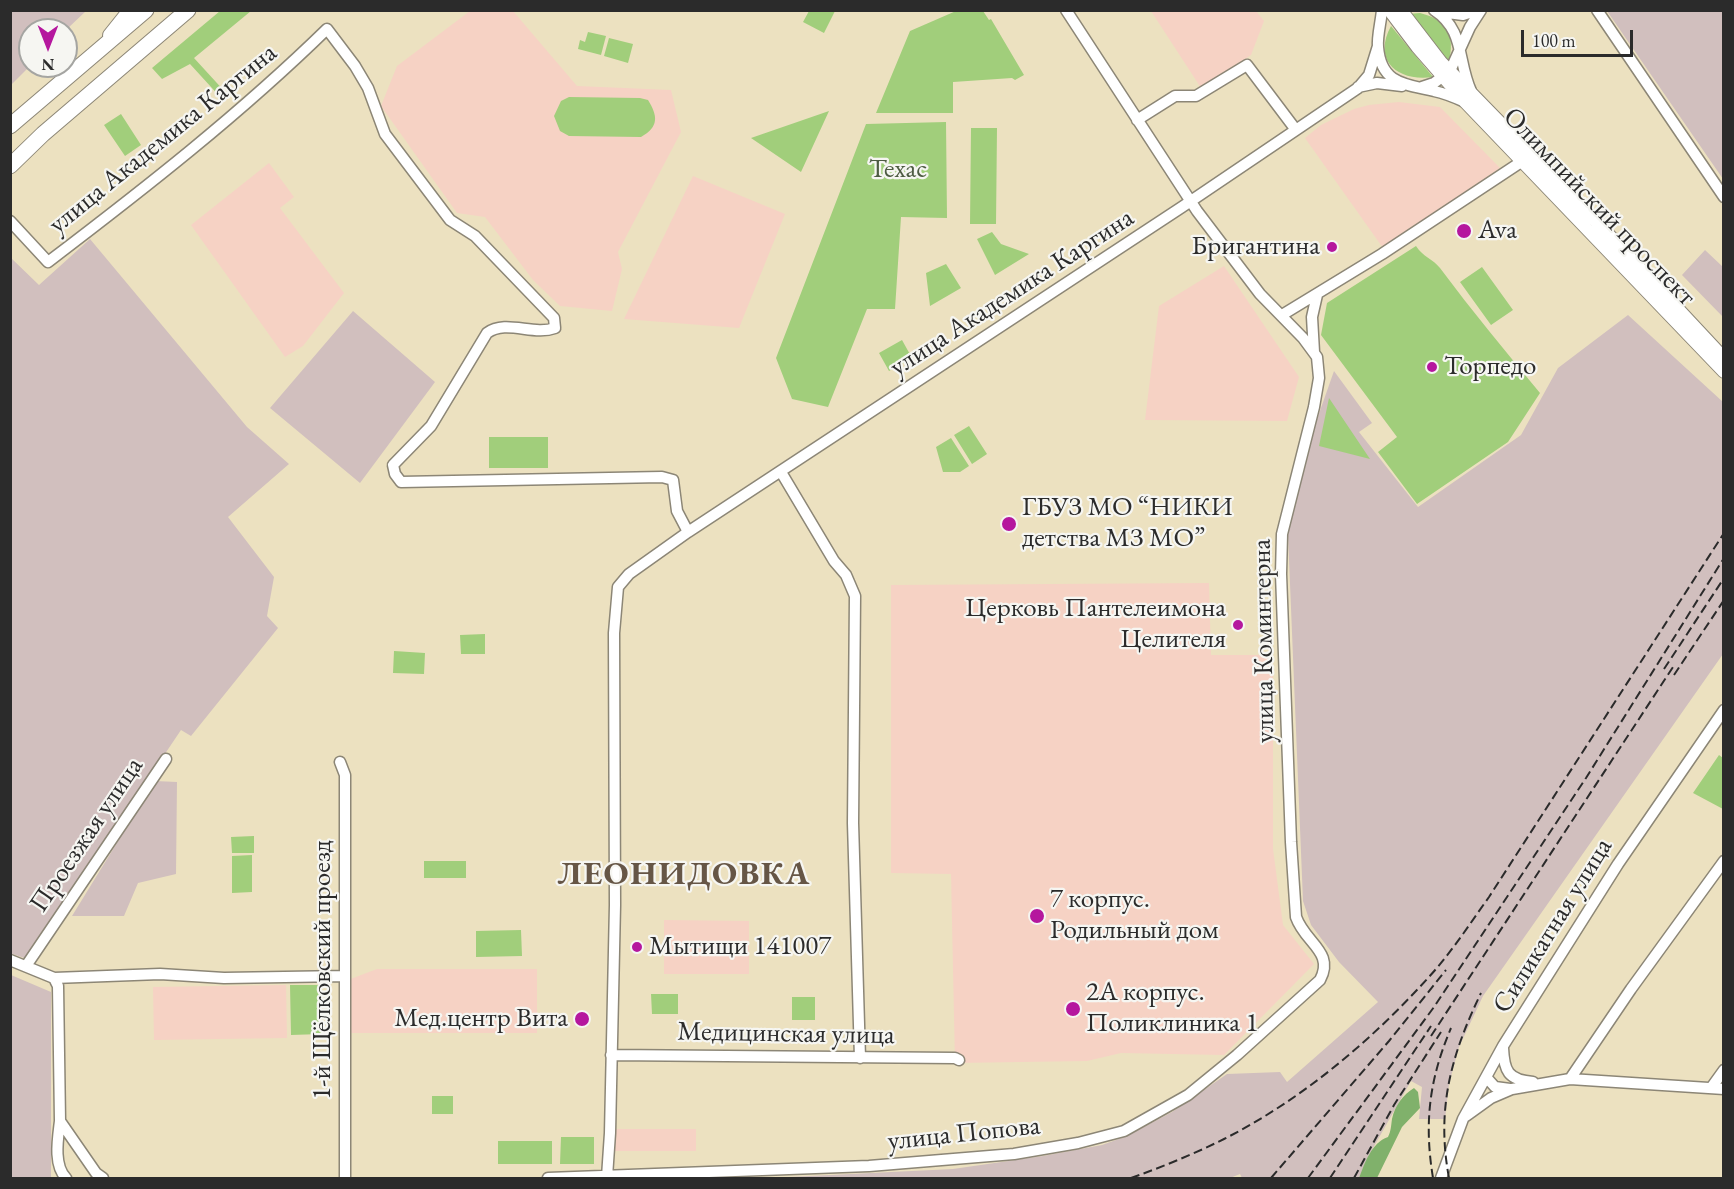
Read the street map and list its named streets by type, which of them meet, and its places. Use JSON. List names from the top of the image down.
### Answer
{
  "streets": {
    "main road": ["Олимпийский проспект"],
    "street": [
      "улица Академика Каргина",
      "улица Коминтерна",
      "Проезжая улица",
      "Силикатная улица",
      "1-й Щёлковский проезд",
      "Медицинская улица",
      "улица Попова"
    ]
  },
  "crossings": [
    ["улица Академика Каргина", "Медицинская улица"],
    ["улица Коминтерна", "улица Попова"]
  ],
  "districts": ["ЛЕОНИДОВКА"],
  "parks": ["Техас"],
  "places": [
    "Ava",
    "Бригантина",
    "Торпедо",
    "ГБУЗ МО “НИКИ детства МЗ МО”",
    "Церковь Пантелеимона Целителя",
    "7 корпус. Родильный дом",
    "Мытищи 141007",
    "2А корпус. Поликлиника 1",
    "Мед.центр Вита"
  ],
  "scale_bar": "100 m",
  "north": "bottom"
}
